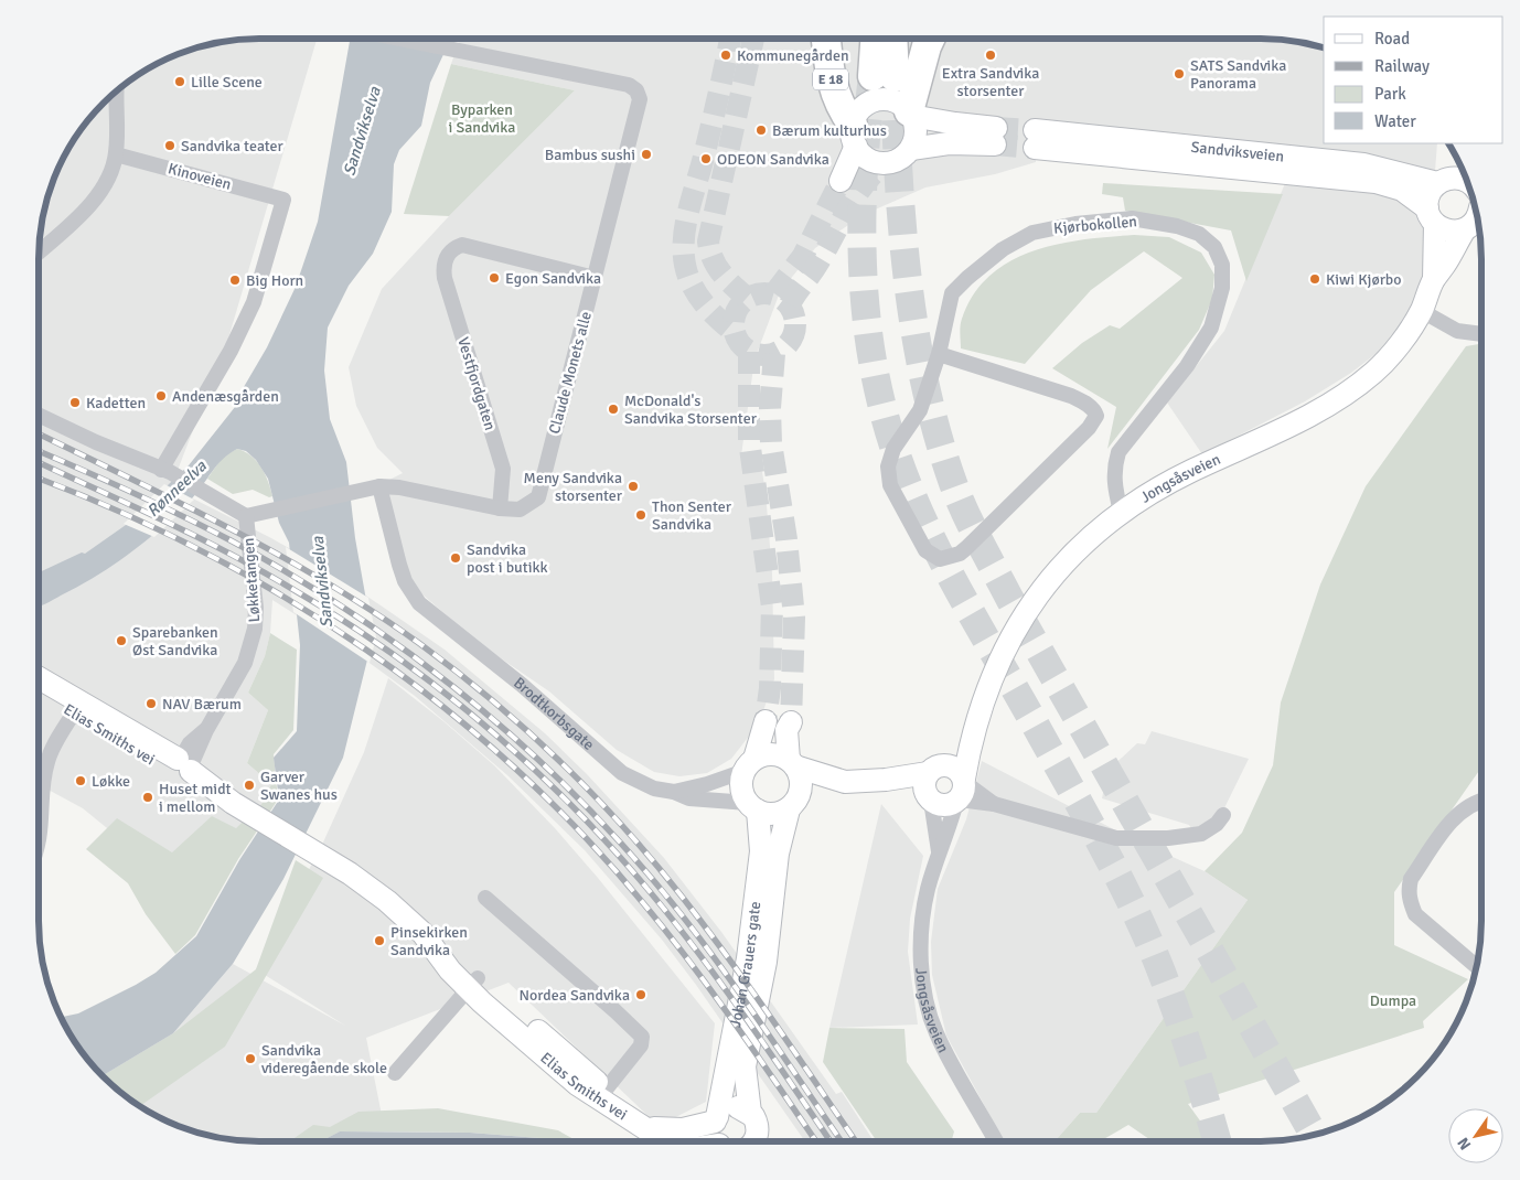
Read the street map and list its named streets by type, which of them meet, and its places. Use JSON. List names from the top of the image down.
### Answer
{
  "streets": {
    "highway": ["E 18"],
    "main road": [
      "Sandviksveien",
      "Jongsåsveien",
      "Elias Smiths vei",
      "Johan Grauers gate"
    ],
    "street": [
      "Kinoveien",
      "Kjørbokollen",
      "Claude Monets alle",
      "Vestfjordgaten",
      "Løkketangen",
      "Brodtkorbsgate"
    ]
  },
  "crossings": [
    ["Sandviksveien", "Jongsåsveien"],
    ["Kinoveien", "Løkketangen"],
    ["Kjørbokollen", "Jongsåsveien"],
    ["Claude Monets alle", "Vestfjordgaten"],
    ["Claude Monets alle", "Løkketangen"],
    ["Claude Monets alle", "Brodtkorbsgate"],
    ["Løkketangen", "Elias Smiths vei"],
    ["Brodtkorbsgate", "Johan Grauers gate"],
    ["Elias Smiths vei", "Johan Grauers gate"]
  ],
  "water": ["Sandvikselva", "Rønneelva"],
  "parks": ["Byparken i Sandvika", "Dumpa"],
  "places": [
    "Kommunegården",
    "Extra Sandvika storsenter",
    "SATS Sandvika Panorama",
    "Lille Scene",
    "Bærum kulturhus",
    "Sandvika teater",
    "Bambus sushi",
    "ODEON Sandvika",
    "Egon Sandvika",
    "Kiwi Kjørbo",
    "Big Horn",
    "Andenæsgården",
    "Kadetten",
    "McDonald's Sandvika Storsenter",
    "Meny Sandvika storsenter",
    "Thon Senter Sandvika",
    "Sandvika post i butikk",
    "Sparebanken Øst Sandvika",
    "NAV Bærum",
    "Løkke",
    "Garver Swanes hus",
    "Huset midt i mellom",
    "Pinsekirken Sandvika",
    "Nordea Sandvika",
    "Sandvika videregående skole"
  ],
  "legend": [
    "Road",
    "Railway",
    "Park",
    "Water"
  ],
  "north": "bottom left"
}
